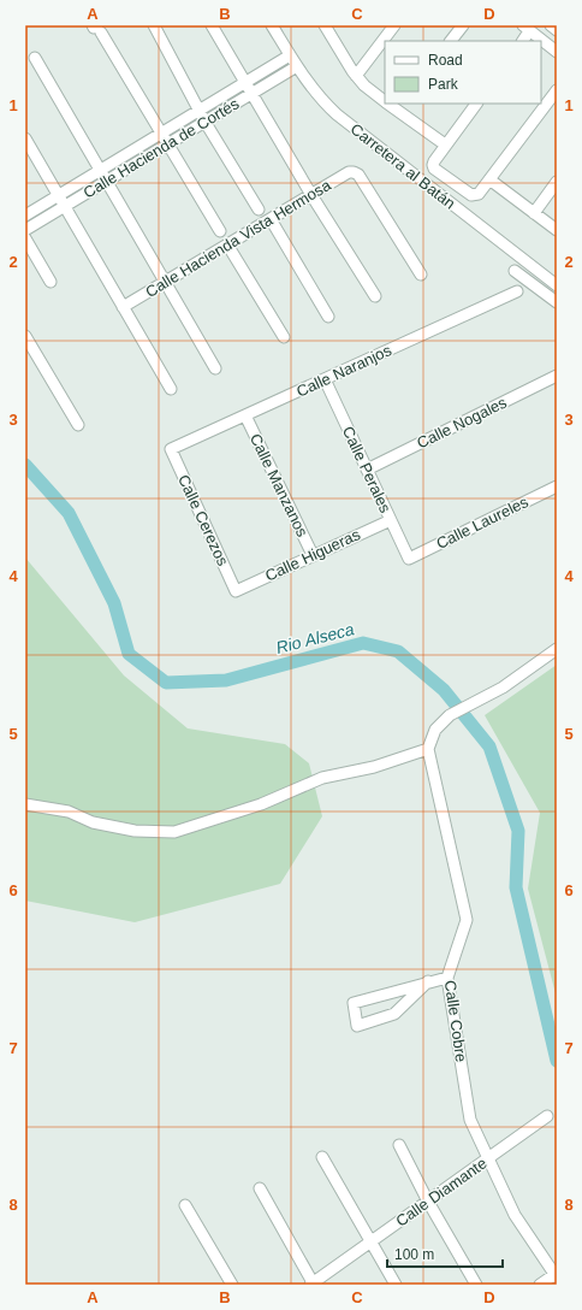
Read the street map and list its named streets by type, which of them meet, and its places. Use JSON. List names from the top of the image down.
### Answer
{
  "streets": {
    "street": [
      "Calle Hacienda de Cortés",
      "Carretera al Batán",
      "Calle Hacienda Vista Hermosa",
      "Calle Naranjos",
      "Calle Nogales",
      "Calle Perales",
      "Calle Manzanos",
      "Calle Cerezos",
      "Calle Laureles",
      "Calle Higueras",
      "Calle Cobre",
      "Calle Diamante"
    ]
  },
  "crossings": [
    ["Calle Hacienda de Cortés", "Carretera al Batán"],
    ["Calle Naranjos", "Calle Perales"],
    ["Calle Naranjos", "Calle Manzanos"],
    ["Calle Naranjos", "Calle Cerezos"],
    ["Calle Nogales", "Calle Perales"],
    ["Calle Perales", "Calle Laureles"],
    ["Calle Perales", "Calle Higueras"],
    ["Calle Manzanos", "Calle Higueras"],
    ["Calle Cerezos", "Calle Higueras"],
    ["Calle Cobre", "Calle Diamante"]
  ],
  "water": ["Rio Alseca"],
  "legend": ["Road", "Park"],
  "scale_bar": "100 m",
  "grid": {
    "columns": [
      "A",
      "B",
      "C",
      "D"
    ],
    "rows": [
      "1",
      "2",
      "3",
      "4",
      "5",
      "6",
      "7",
      "8"
    ]
  }
}
